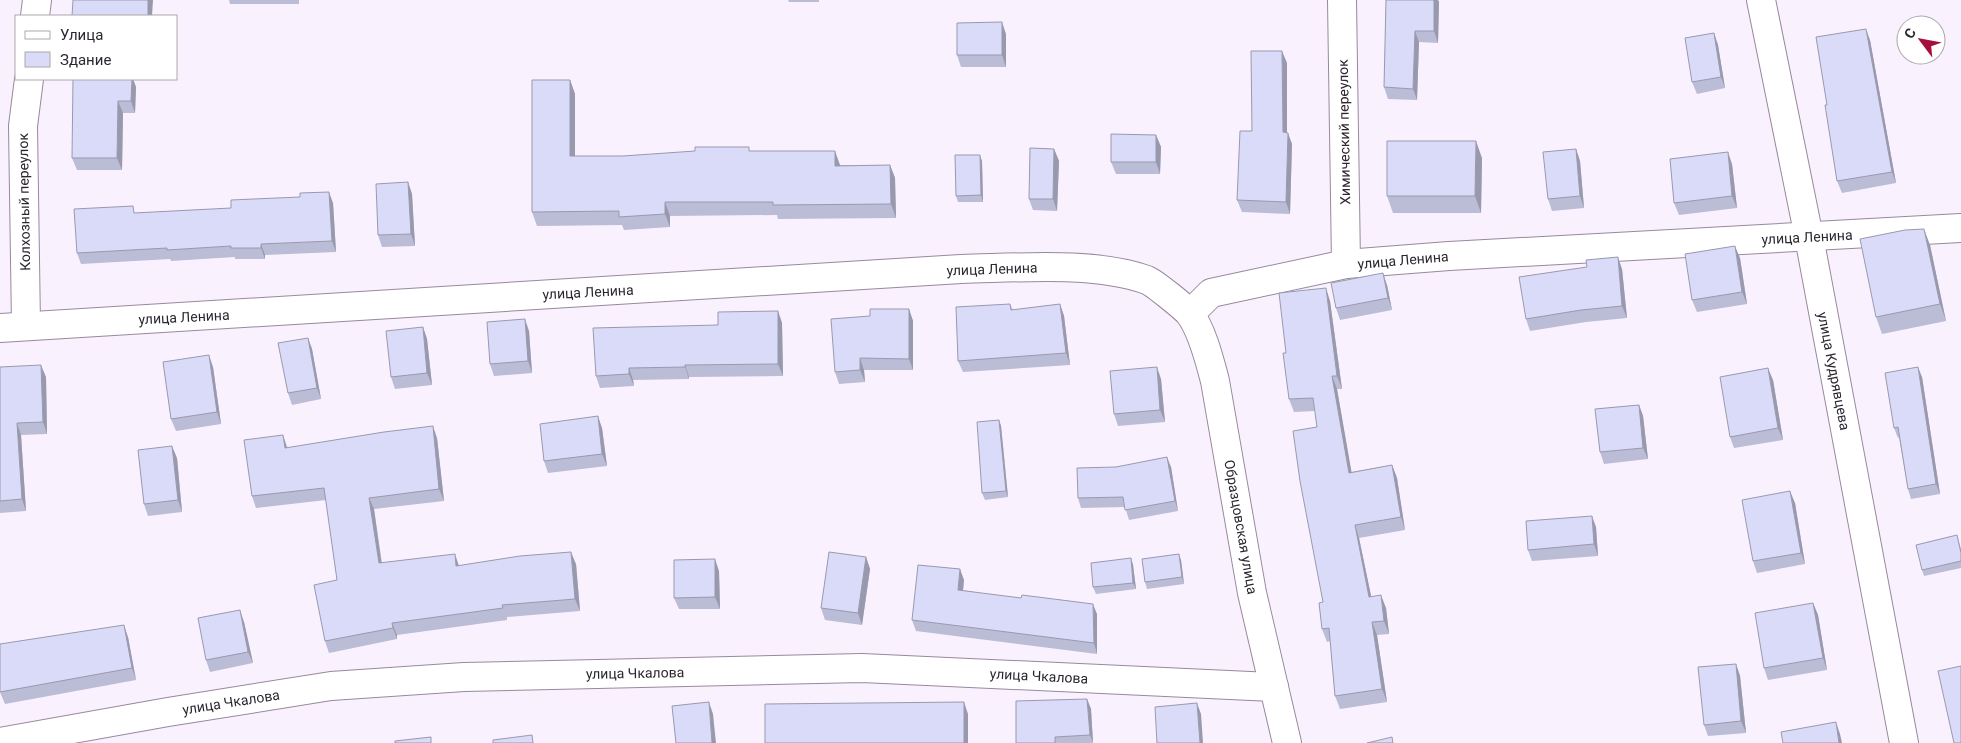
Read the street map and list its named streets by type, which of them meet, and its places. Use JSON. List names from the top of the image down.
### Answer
{
  "streets": {
    "street": [
      "Химический переулок",
      "Колхозный переулок",
      "улица Ленина",
      "улица Кудрявцева",
      "Образцовская улица",
      "улица Чкалова"
    ]
  },
  "crossings": [
    ["Химический переулок", "улица Ленина"],
    ["Колхозный переулок", "улица Ленина"],
    ["улица Ленина", "улица Кудрявцева"],
    ["улица Ленина", "Образцовская улица"],
    ["Образцовская улица", "улица Чкалова"]
  ],
  "legend": ["Улица", "Здание"],
  "north": "top left"
}
